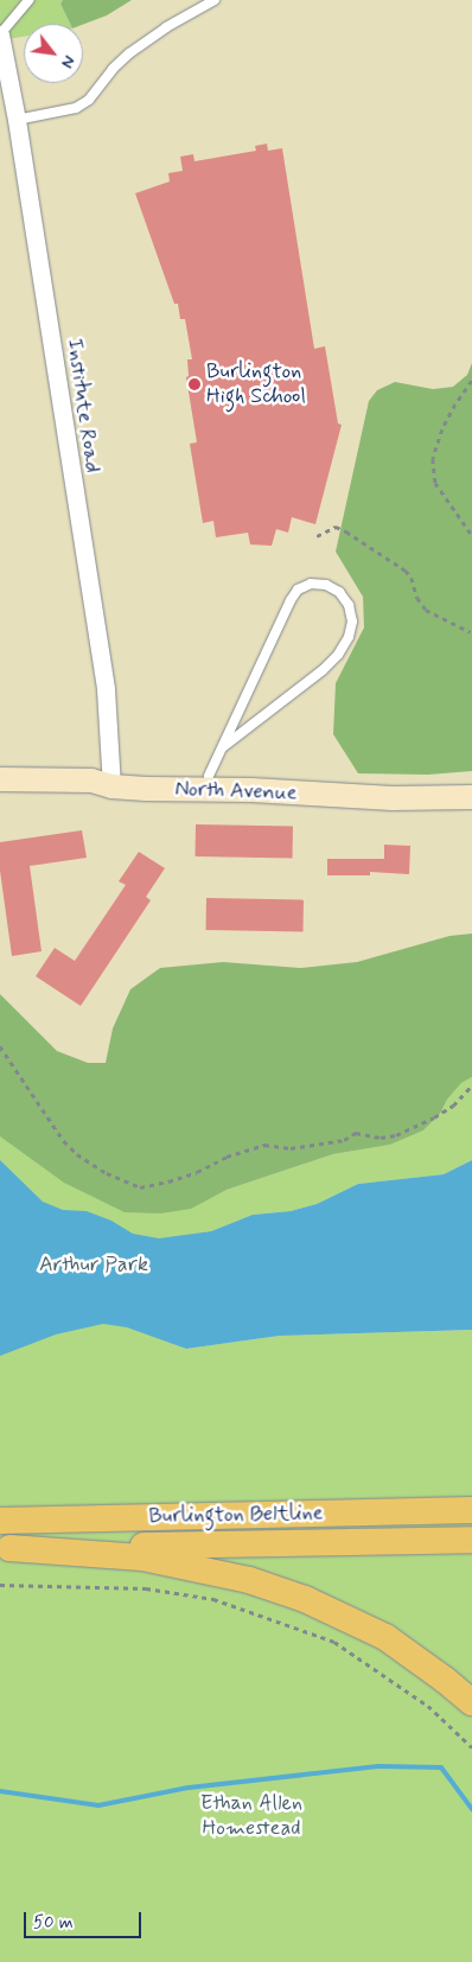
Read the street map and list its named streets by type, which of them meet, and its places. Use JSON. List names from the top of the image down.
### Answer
{
  "streets": {
    "main road": ["North Avenue", "Burlington Beltline"],
    "street": ["Institute Road"]
  },
  "crossings": [
    ["Institute Road", "North Avenue"]
  ],
  "parks": ["Arthur Park", "Ethan Allen Homestead"],
  "places": ["Burlington High School"],
  "scale_bar": "50 m",
  "north": "bottom right"
}
